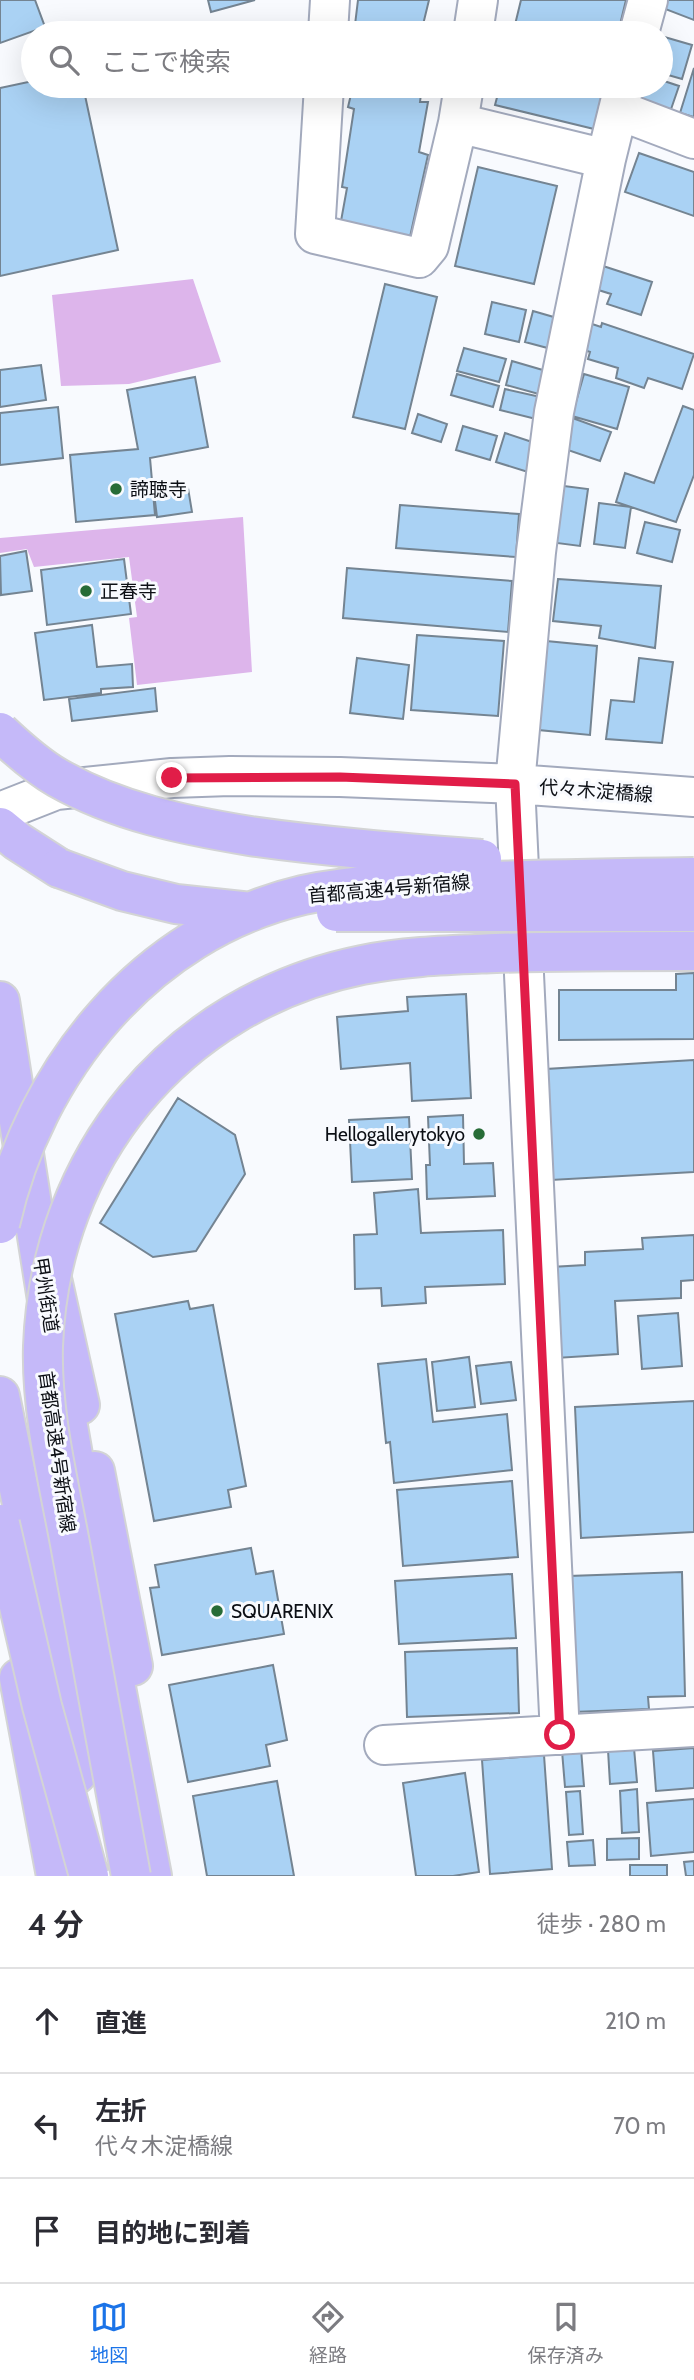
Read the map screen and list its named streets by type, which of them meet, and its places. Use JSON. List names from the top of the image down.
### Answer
{
  "streets": {
    "highway": ["首都高速4号新宿線", "甲州街道"],
    "street": ["代々木淀橋線"]
  },
  "places": [
    "諦聴寺",
    "正春寺",
    "Hellogallerytokyo",
    "SQUARENIX"
  ],
  "page": {
    "search": "ここで検索",
    "heading": ["4 分", "徒歩 · 280 m"],
    "list": [
      ["直進", "210 m"],
      ["左折", "代々木淀橋線", "70 m"],
      "目的地に到着"
    ],
    "nav": ["地図", "経路", "保存済み"]
  }
}
